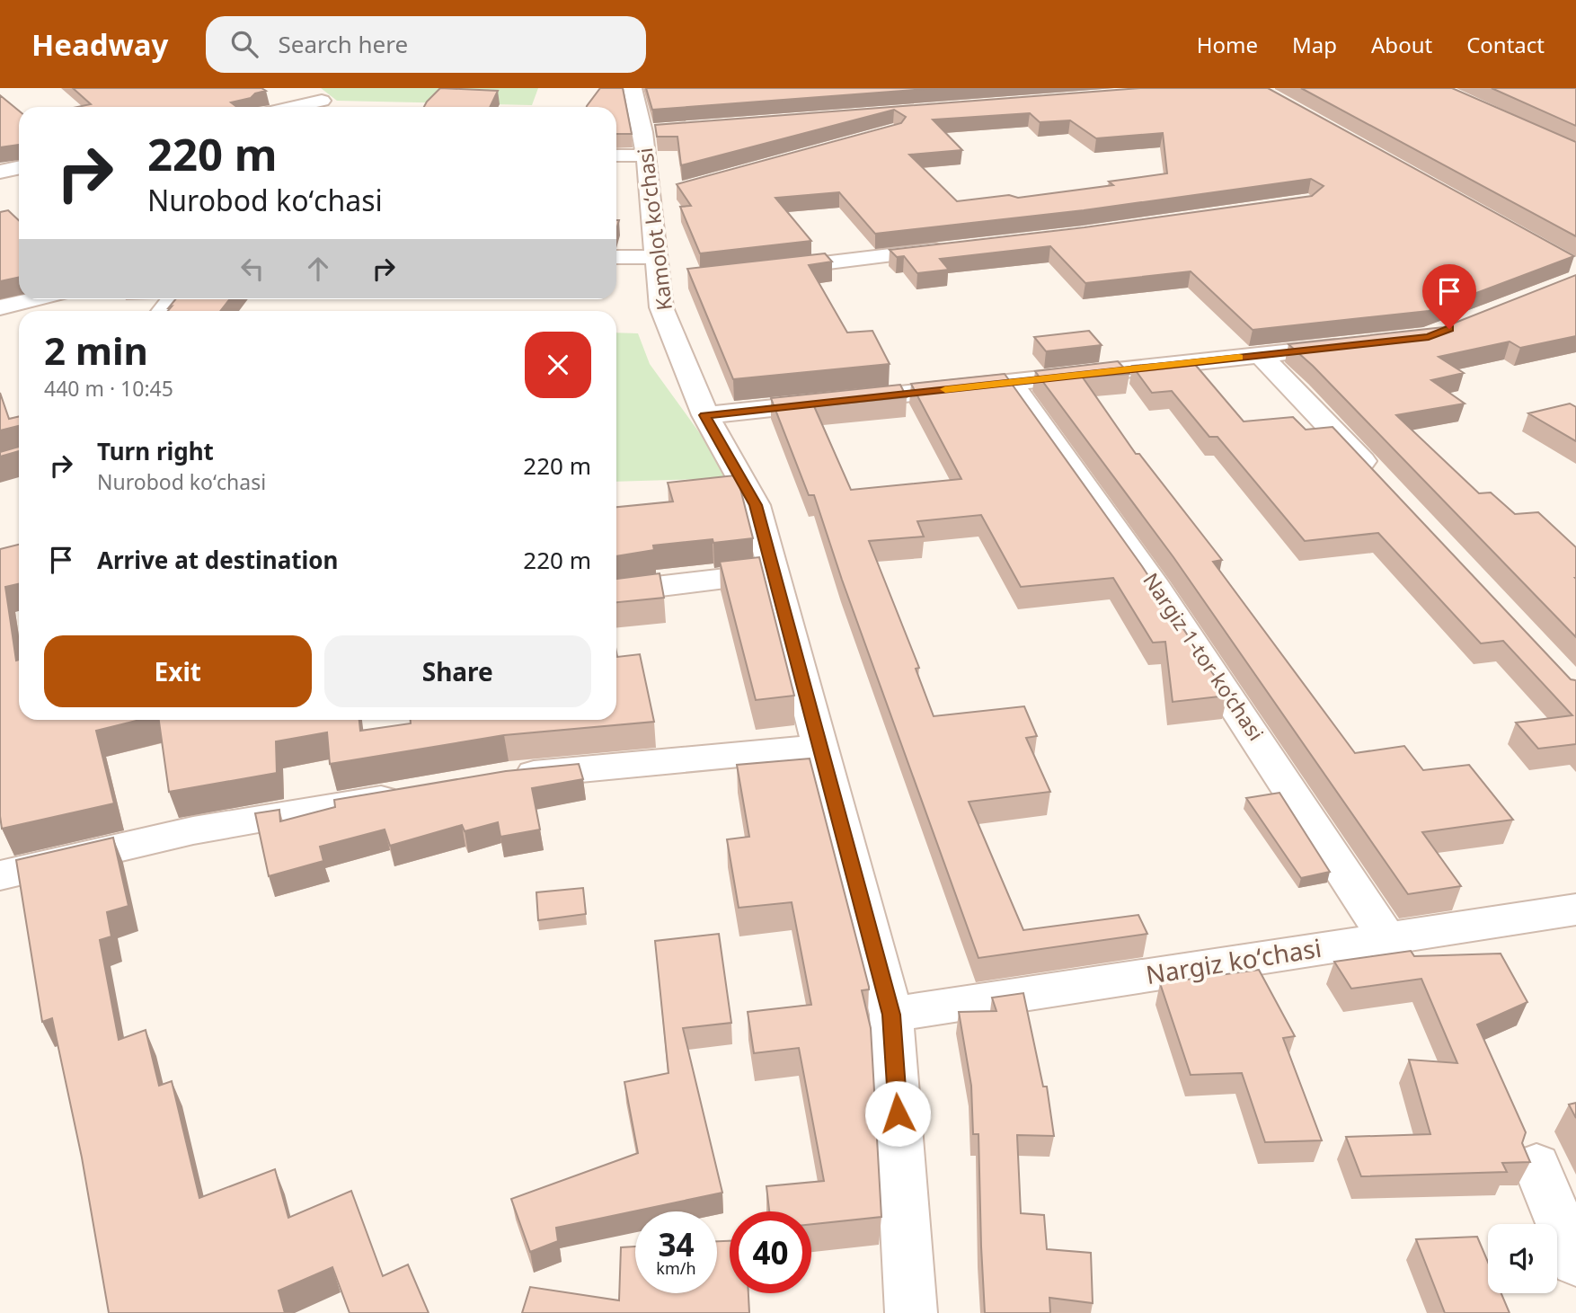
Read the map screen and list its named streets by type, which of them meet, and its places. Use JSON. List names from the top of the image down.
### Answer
{
  "streets": {
    "street": ["Kamolot koʻchasi", "Nargiz 1-tor ko‘chasi", "Nargiz koʻchasi"]
  },
  "crossings": [
    ["Kamolot koʻchasi", "Nargiz koʻchasi"],
    ["Nargiz 1-tor ko‘chasi", "Nargiz koʻchasi"]
  ],
  "page": {
    "header": "Headway",
    "search": "Search here",
    "nav": [
      "Home",
      "Map",
      "About",
      "Contact"
    ],
    "turn": ["220 m", "Nurobod koʻchasi"],
    "heading": ["2 min", "440 m · 10:45"],
    "list": [
      {
        "name": "Turn right",
        "note": "Nurobod koʻchasi",
        "value": "220 m"
      },
      {
        "name": "Arrive at destination",
        "value": "220 m"
      }
    ],
    "buttons": ["Exit", "Share"],
    "speed": "34 km/h",
    "limit": "40"
  }
}
